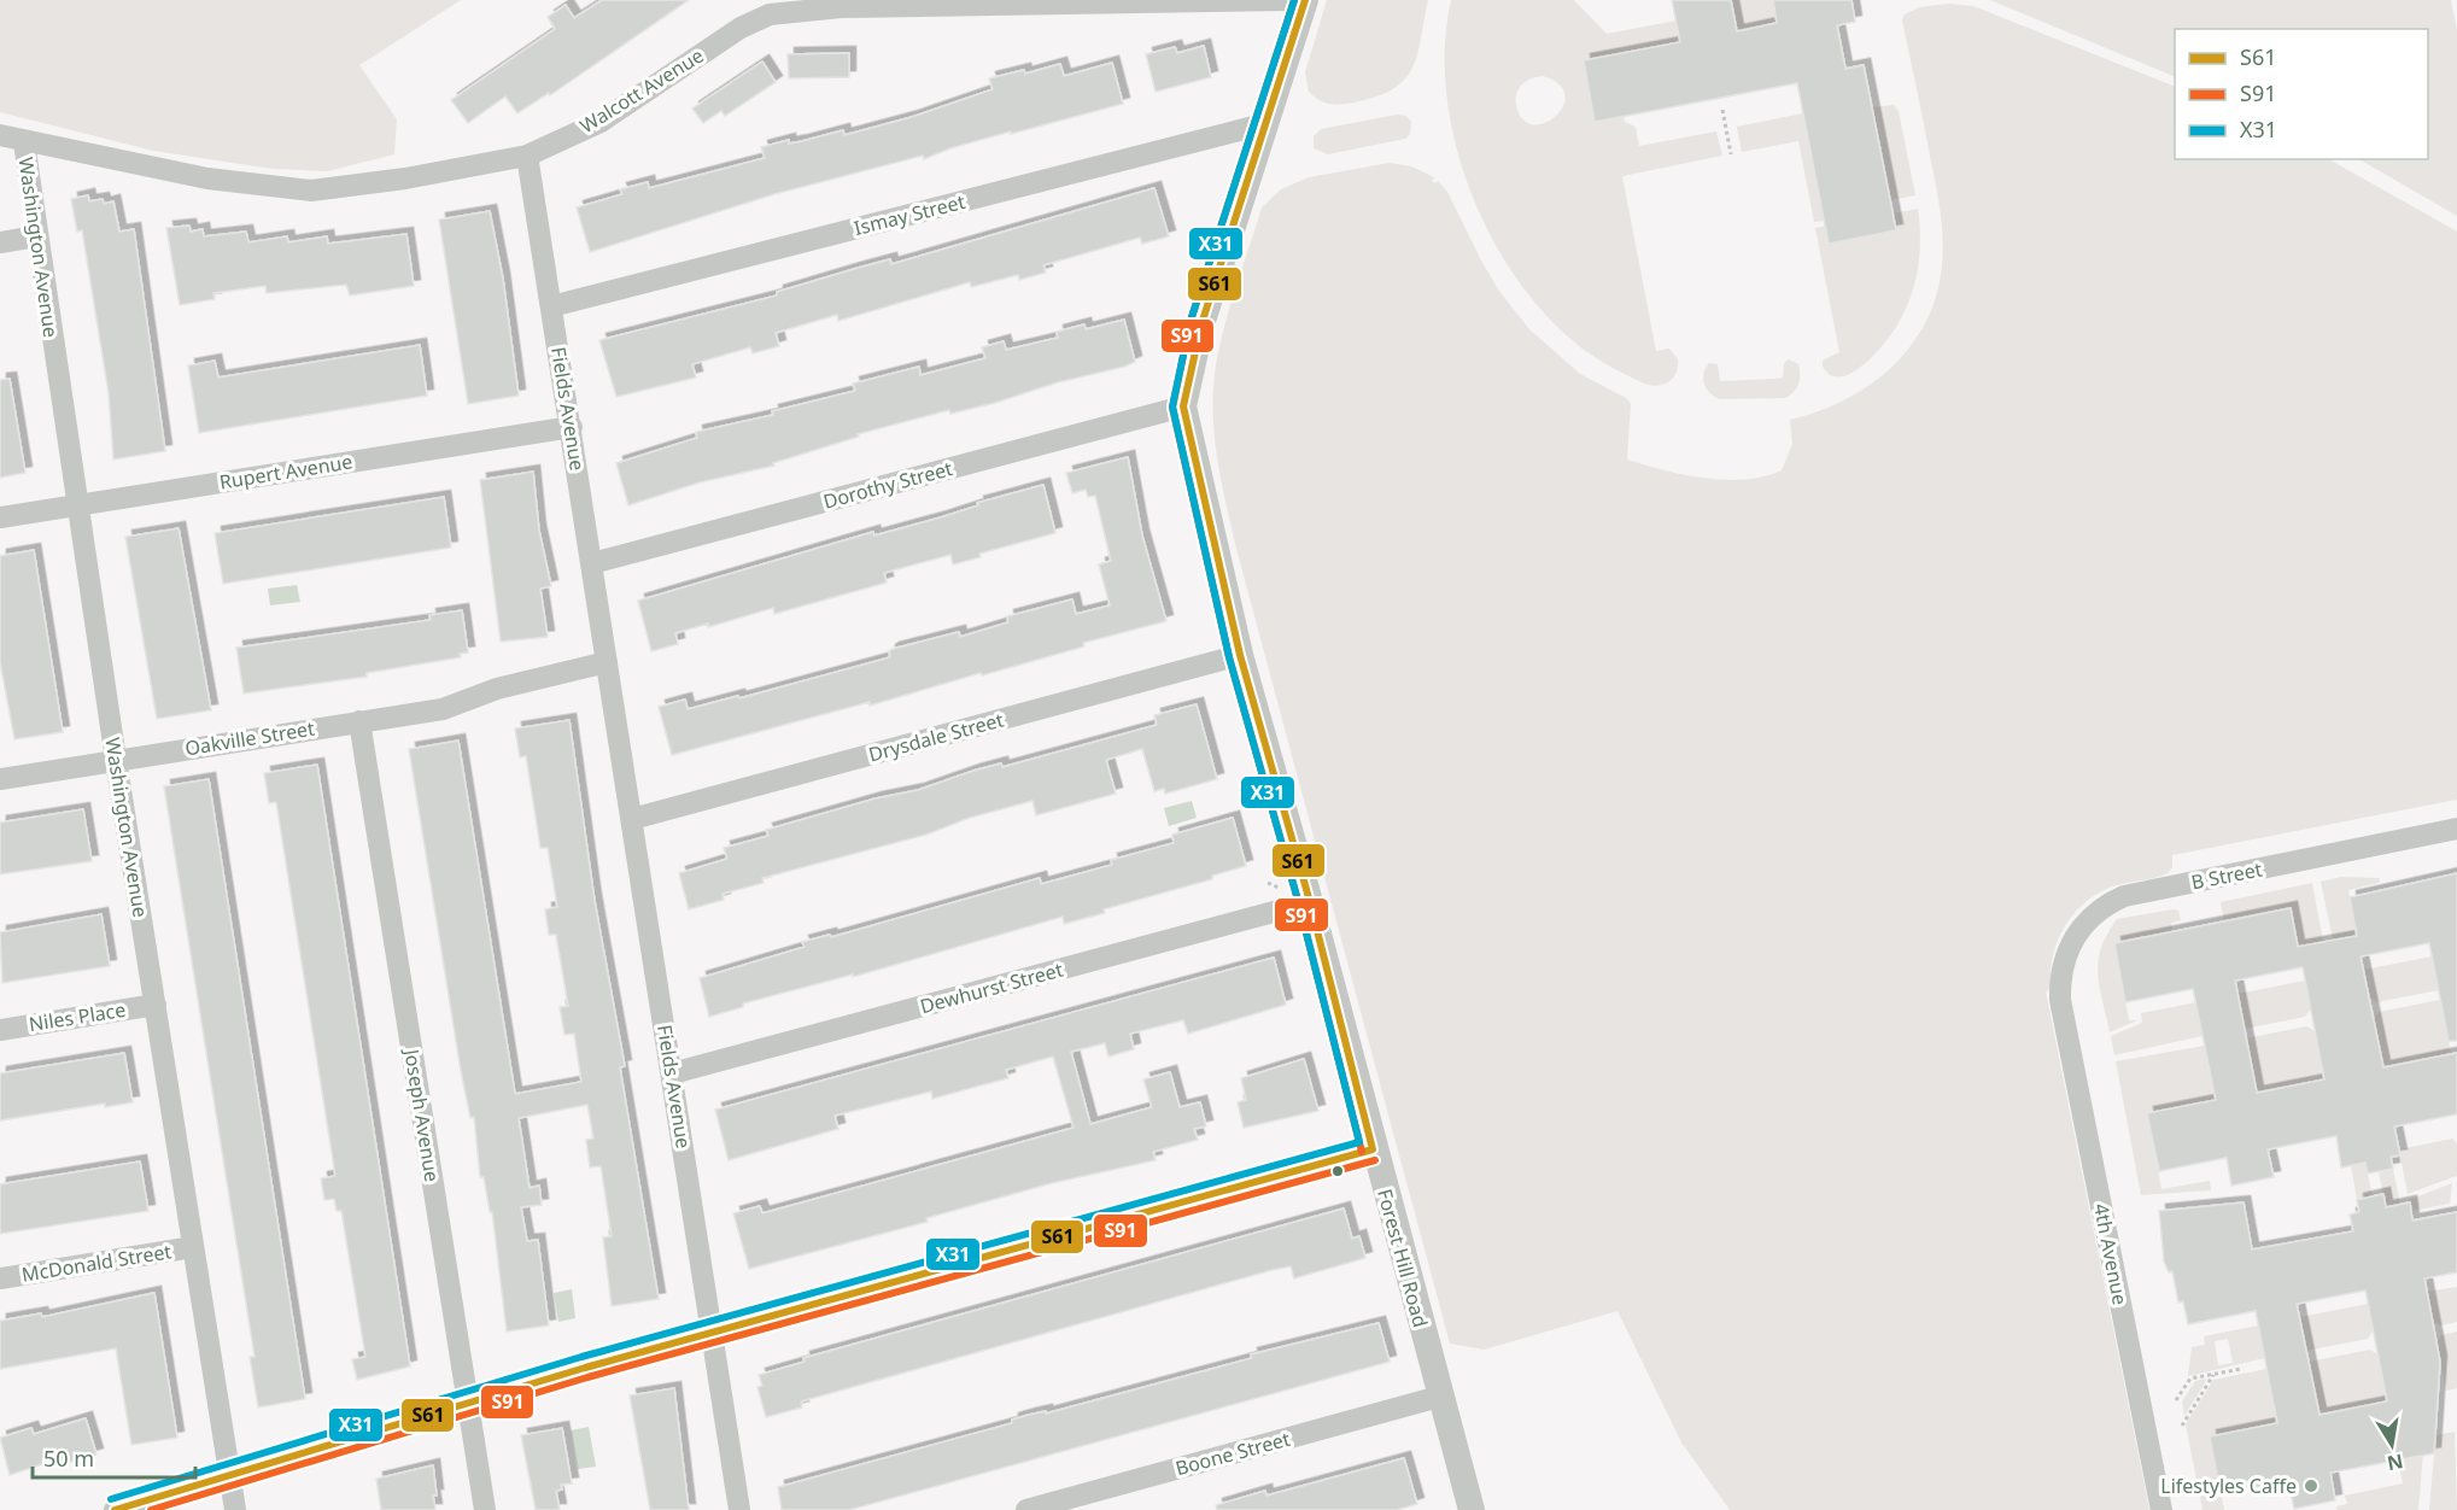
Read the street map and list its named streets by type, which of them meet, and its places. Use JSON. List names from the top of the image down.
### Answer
{
  "streets": {
    "street": [
      "Walcott Avenue",
      "Ismay Street",
      "Washington Avenue",
      "Fields Avenue",
      "Rupert Avenue",
      "Dorothy Street",
      "Drysdale Street",
      "Oakville Street",
      "B Street",
      "Dewhurst Street",
      "Niles Place",
      "Joseph Avenue",
      "4th Avenue",
      "Forest Hill Road",
      "McDonald Street",
      "Boone Street"
    ]
  },
  "crossings": [
    ["Walcott Avenue", "Washington Avenue"],
    ["Walcott Avenue", "Fields Avenue"],
    ["Ismay Street", "Fields Avenue"],
    ["Ismay Street", "Forest Hill Road"],
    ["Washington Avenue", "Rupert Avenue"],
    ["Washington Avenue", "Oakville Street"],
    ["Washington Avenue", "Niles Place"],
    ["Washington Avenue", "McDonald Street"],
    ["Fields Avenue", "Rupert Avenue"],
    ["Fields Avenue", "Dorothy Street"],
    ["Fields Avenue", "Drysdale Street"],
    ["Fields Avenue", "Oakville Street"],
    ["Fields Avenue", "Dewhurst Street"],
    ["Dorothy Street", "Forest Hill Road"],
    ["Drysdale Street", "Forest Hill Road"],
    ["Oakville Street", "Joseph Avenue"],
    ["B Street", "4th Avenue"],
    ["Dewhurst Street", "Forest Hill Road"],
    ["Forest Hill Road", "Boone Street"]
  ],
  "places": ["Lifestyles Caffe"],
  "lines": ["transit line S61", "transit line S91", "transit line X31"],
  "legend": ["S61", "S91", "X31"],
  "scale_bar": "50 m",
  "north": "bottom"
}
